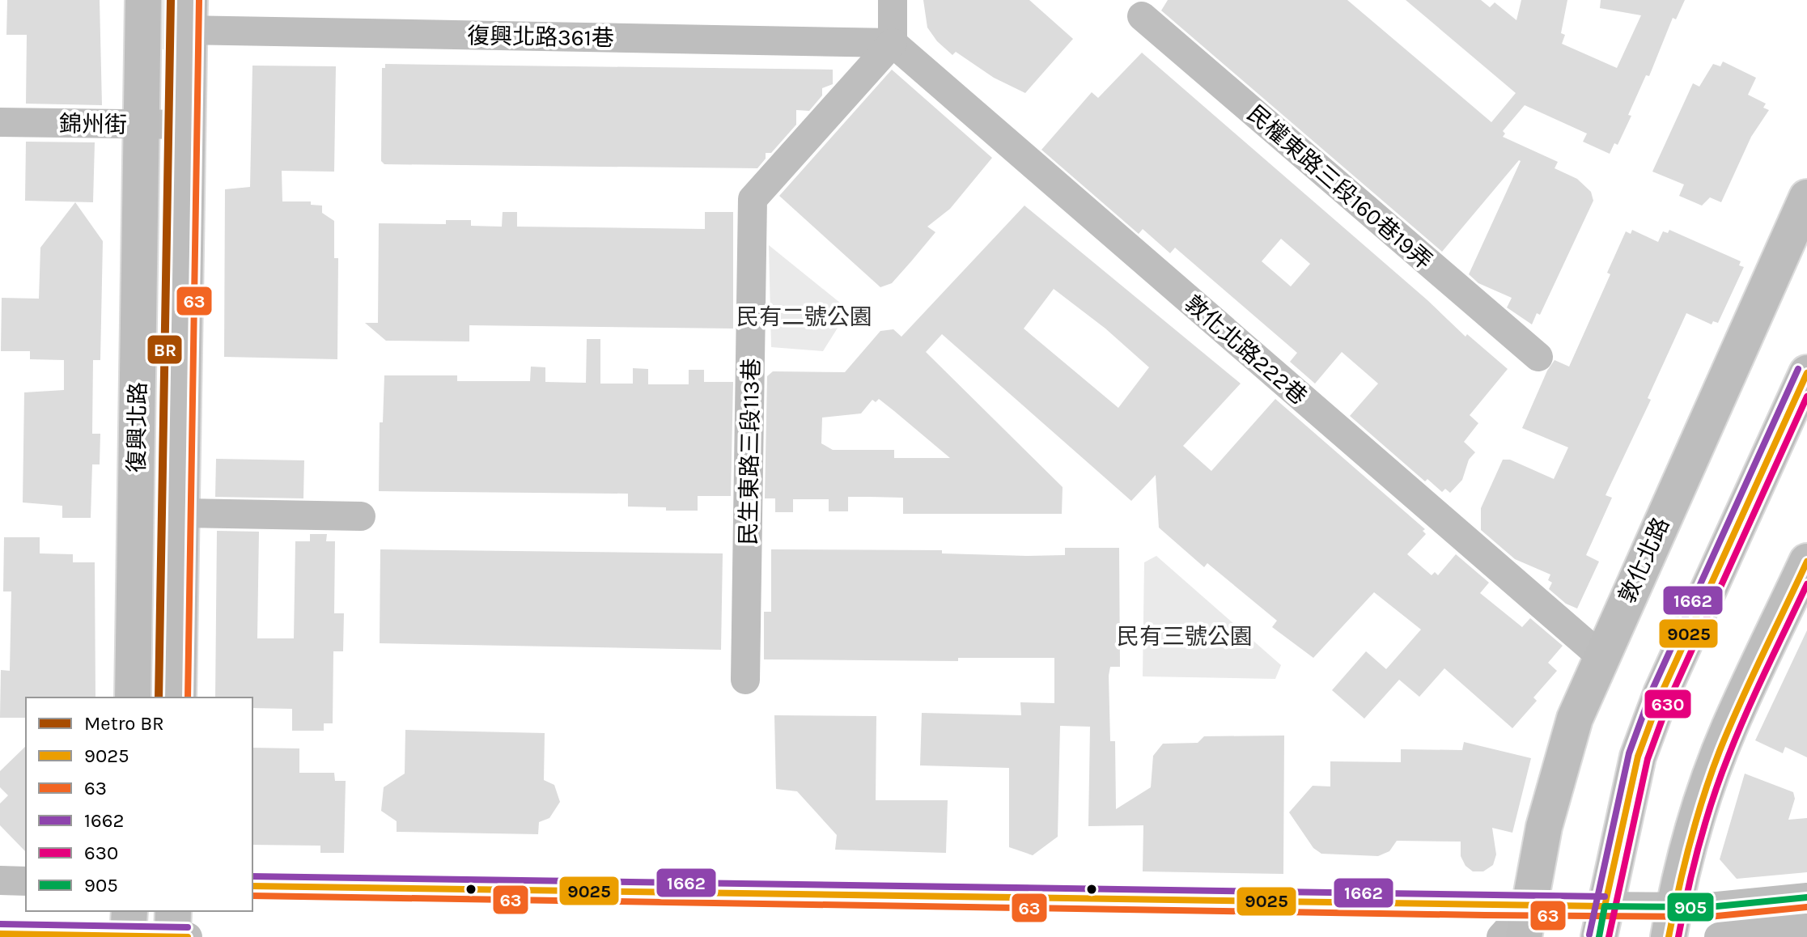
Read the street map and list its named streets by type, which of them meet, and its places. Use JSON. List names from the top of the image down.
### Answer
{
  "streets": {
    "main road": ["復興北路", "敦化北路"],
    "street": [
      "復興北路361巷",
      "錦州街",
      "民權東路三段160巷19弄",
      "敦化北路222巷",
      "民生東路三段113巷"
    ]
  },
  "crossings": [
    ["復興北路361巷", "敦化北路222巷"],
    ["復興北路361巷", "復興北路"],
    ["復興北路361巷", "民生東路三段113巷"],
    ["錦州街", "復興北路"],
    ["敦化北路222巷", "民生東路三段113巷"],
    ["敦化北路222巷", "敦化北路"]
  ],
  "parks": ["民有二號公園", "民有三號公園"],
  "lines": [
    "metro line BR",
    "transit line 63",
    "transit line 1662",
    "transit line 9025",
    "transit line 630",
    "transit line 905"
  ],
  "legend": [
    "Metro BR",
    "9025",
    "63",
    "1662",
    "630",
    "905"
  ]
}
